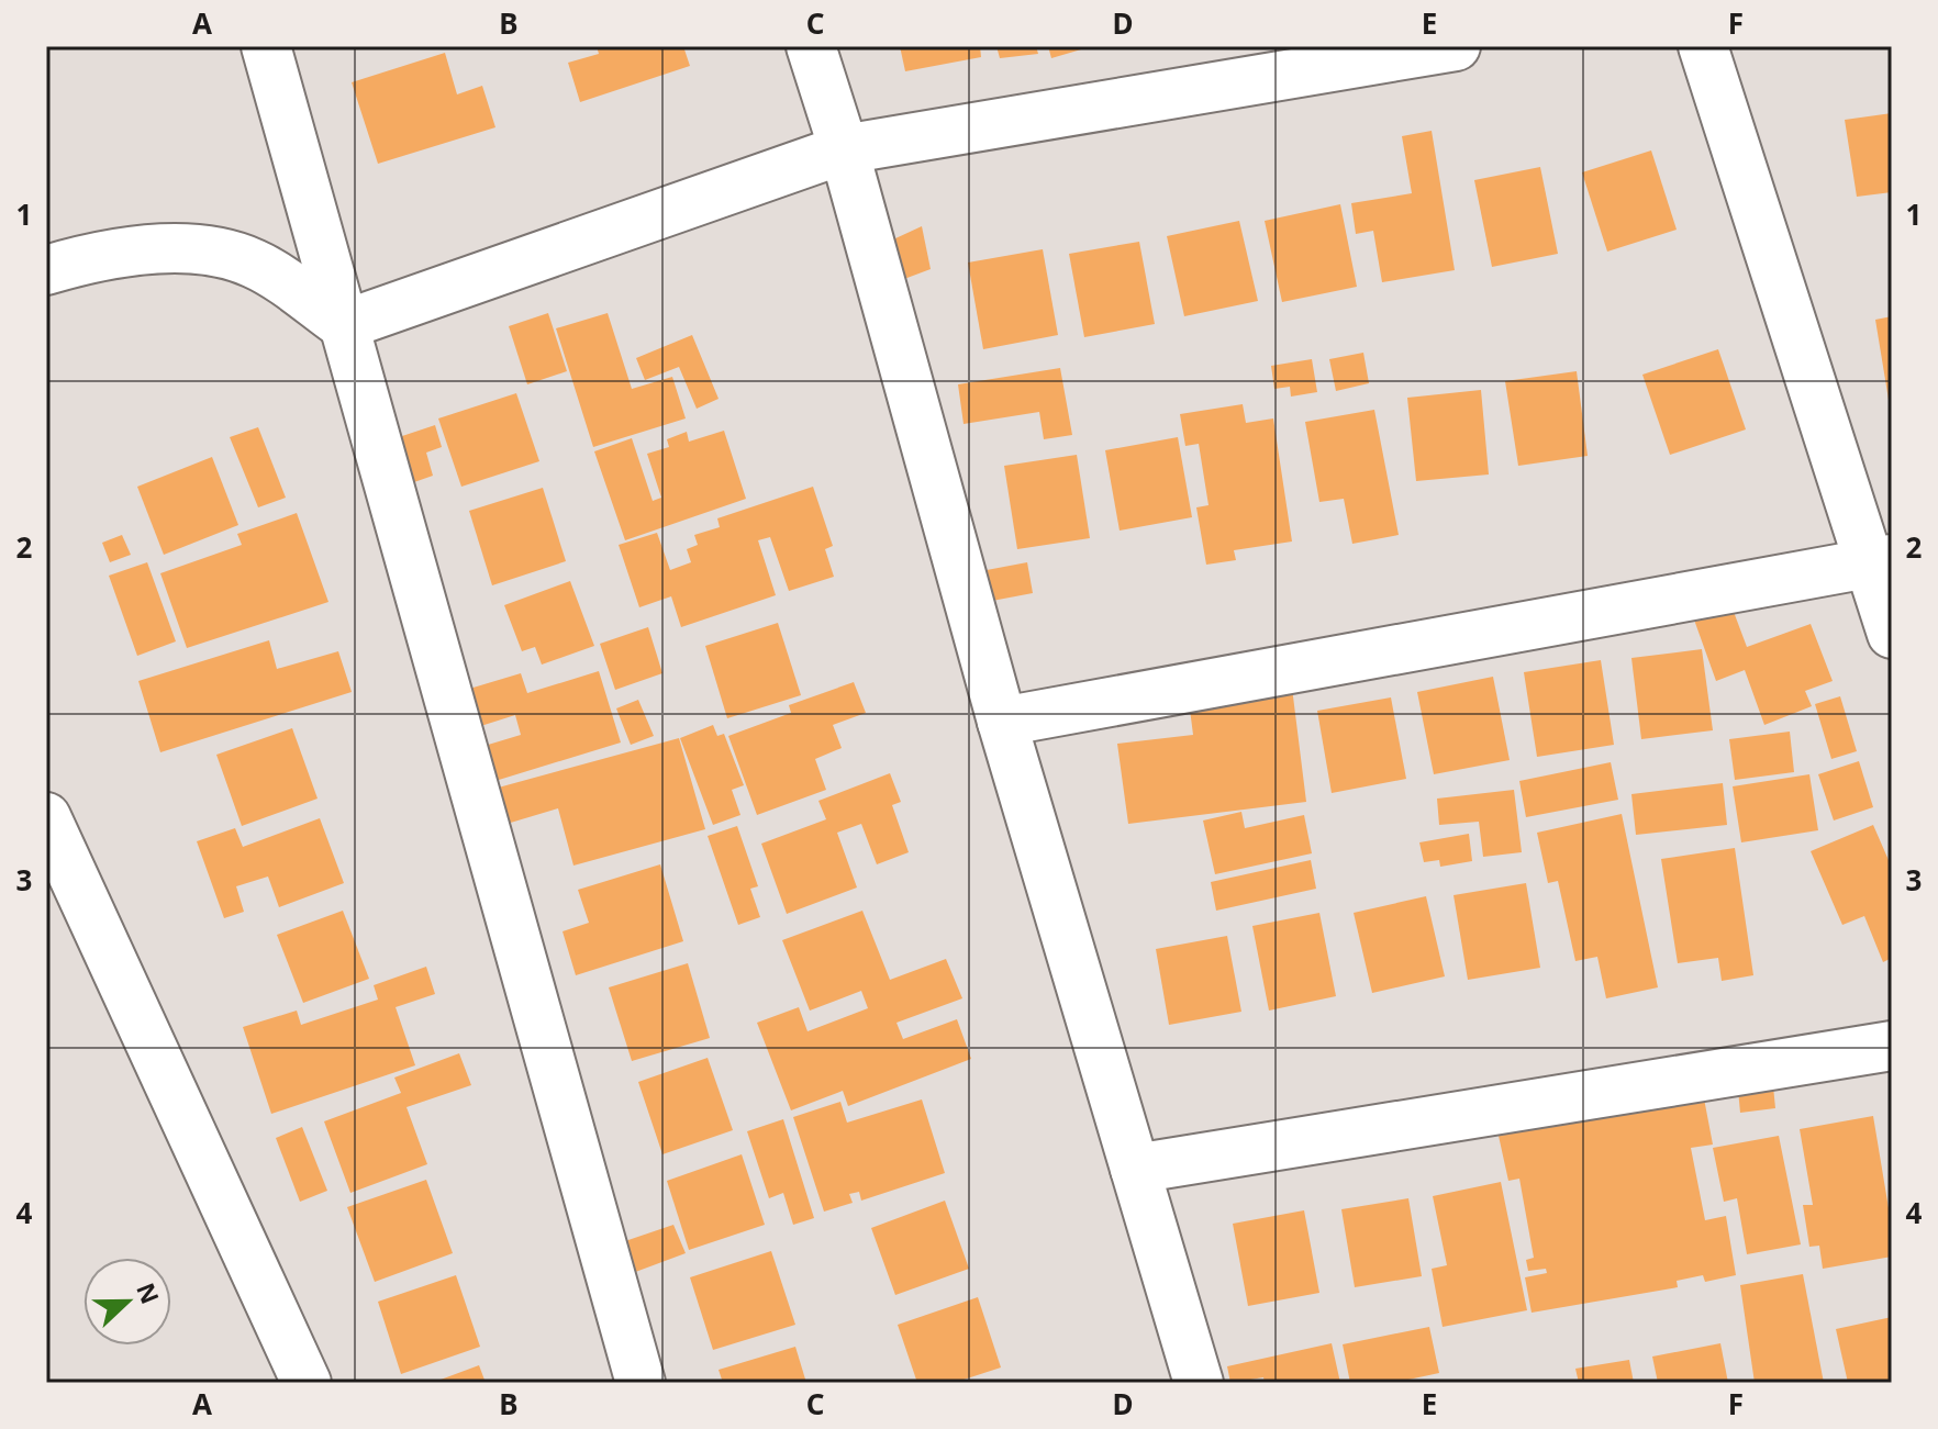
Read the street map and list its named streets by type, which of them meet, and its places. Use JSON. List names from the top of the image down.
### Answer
{
  "north": "right",
  "grid": {
    "columns": [
      "A",
      "B",
      "C",
      "D",
      "E",
      "F"
    ],
    "rows": [
      "1",
      "2",
      "3",
      "4"
    ]
  }
}
